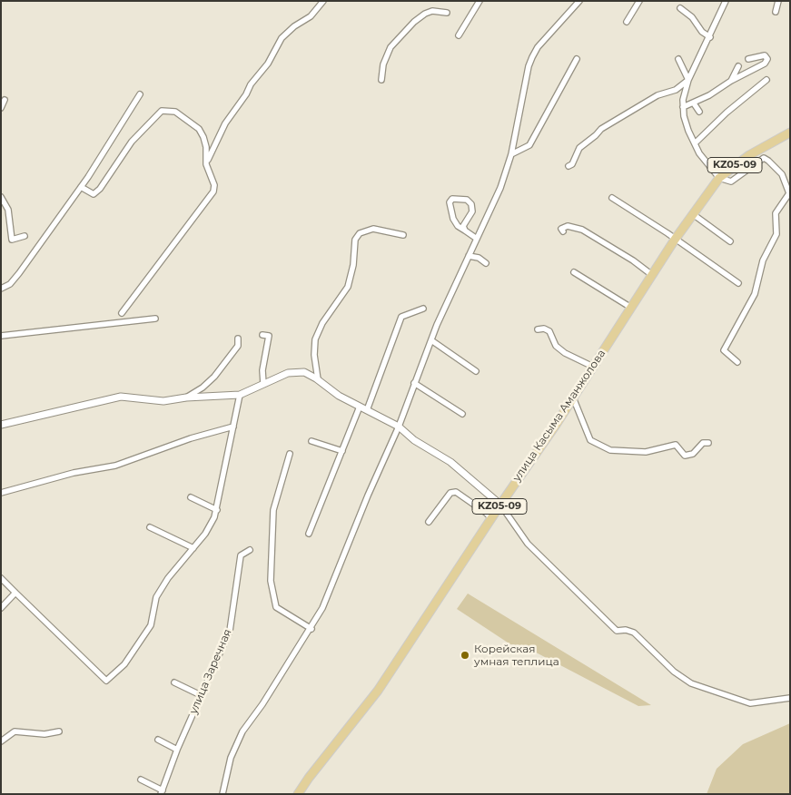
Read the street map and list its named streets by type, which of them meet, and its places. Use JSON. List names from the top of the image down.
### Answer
{
  "streets": {
    "main road": ["KZ05-09", "улица Касыма Аманжолова"],
    "street": ["улица Заречная"]
  },
  "crossings": [
    ["KZ05-09", "улица Касыма Аманжолова"]
  ],
  "places": ["Корейская умная теплица"]
}
